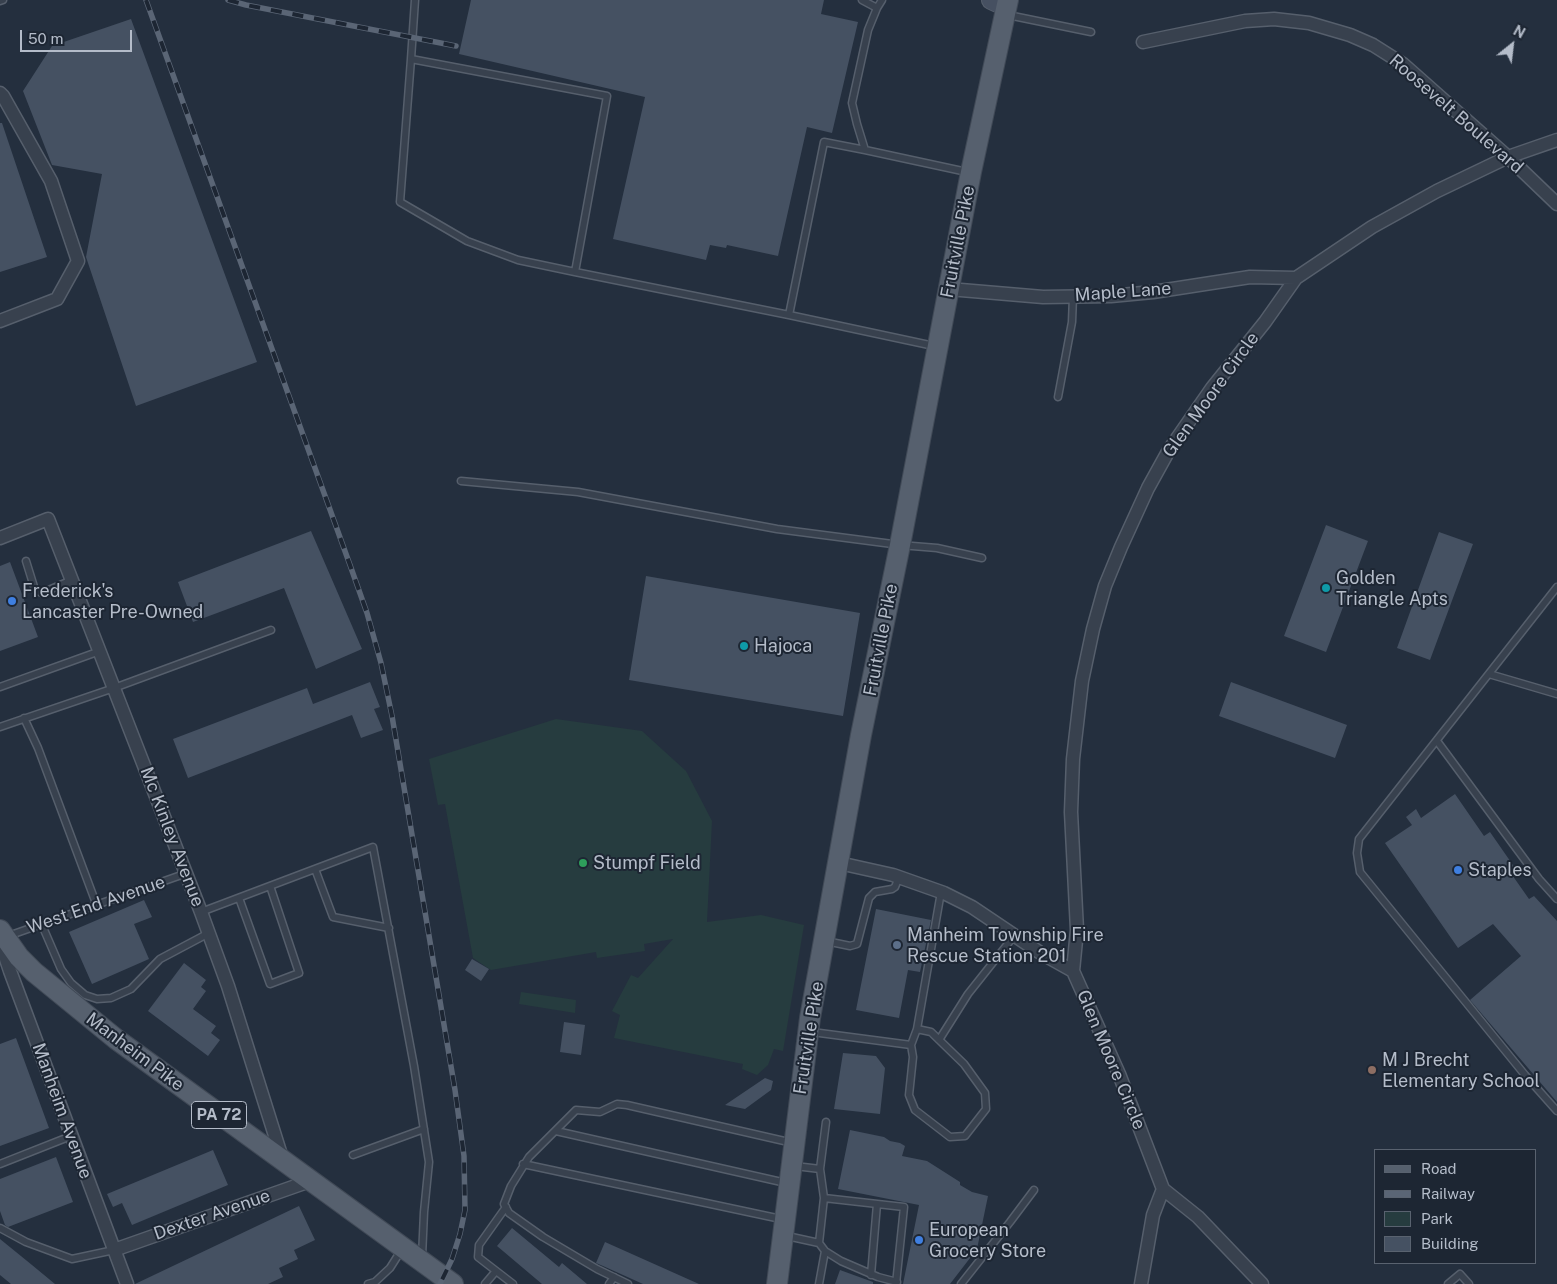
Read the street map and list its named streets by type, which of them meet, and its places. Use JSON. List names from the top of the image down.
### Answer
{
  "streets": {
    "main road": ["Fruitville Pike", "Manheim Pike", "PA 72"],
    "street": [
      "Roosevelt Boulevard",
      "Maple Lane",
      "Glen Moore Circle",
      "Mc Kinley Avenue",
      "Manheim Avenue",
      "Dexter Avenue"
    ],
    "lane": ["West End Avenue"]
  },
  "crossings": [
    ["Roosevelt Boulevard", "Glen Moore Circle"],
    ["Fruitville Pike", "Maple Lane"],
    ["Maple Lane", "Glen Moore Circle"],
    ["Mc Kinley Avenue", "West End Avenue"],
    ["Mc Kinley Avenue", "Manheim Pike"],
    ["West End Avenue", "Manheim Pike"],
    ["West End Avenue", "Manheim Avenue"],
    ["Manheim Pike", "Manheim Avenue"],
    ["Manheim Pike", "Dexter Avenue"],
    ["Manheim Avenue", "Dexter Avenue"]
  ],
  "places": [
    "Golden Triangle Apts",
    "Frederick's Lancaster Pre-Owned",
    "Hajoca",
    "Stumpf Field",
    "Staples",
    "Manheim Township Fire Rescue Station 201",
    "M J Brecht Elementary School",
    "European Grocery Store"
  ],
  "legend": [
    "Road",
    "Railway",
    "Park",
    "Building"
  ],
  "scale_bar": "50 m",
  "north": "top right"
}
